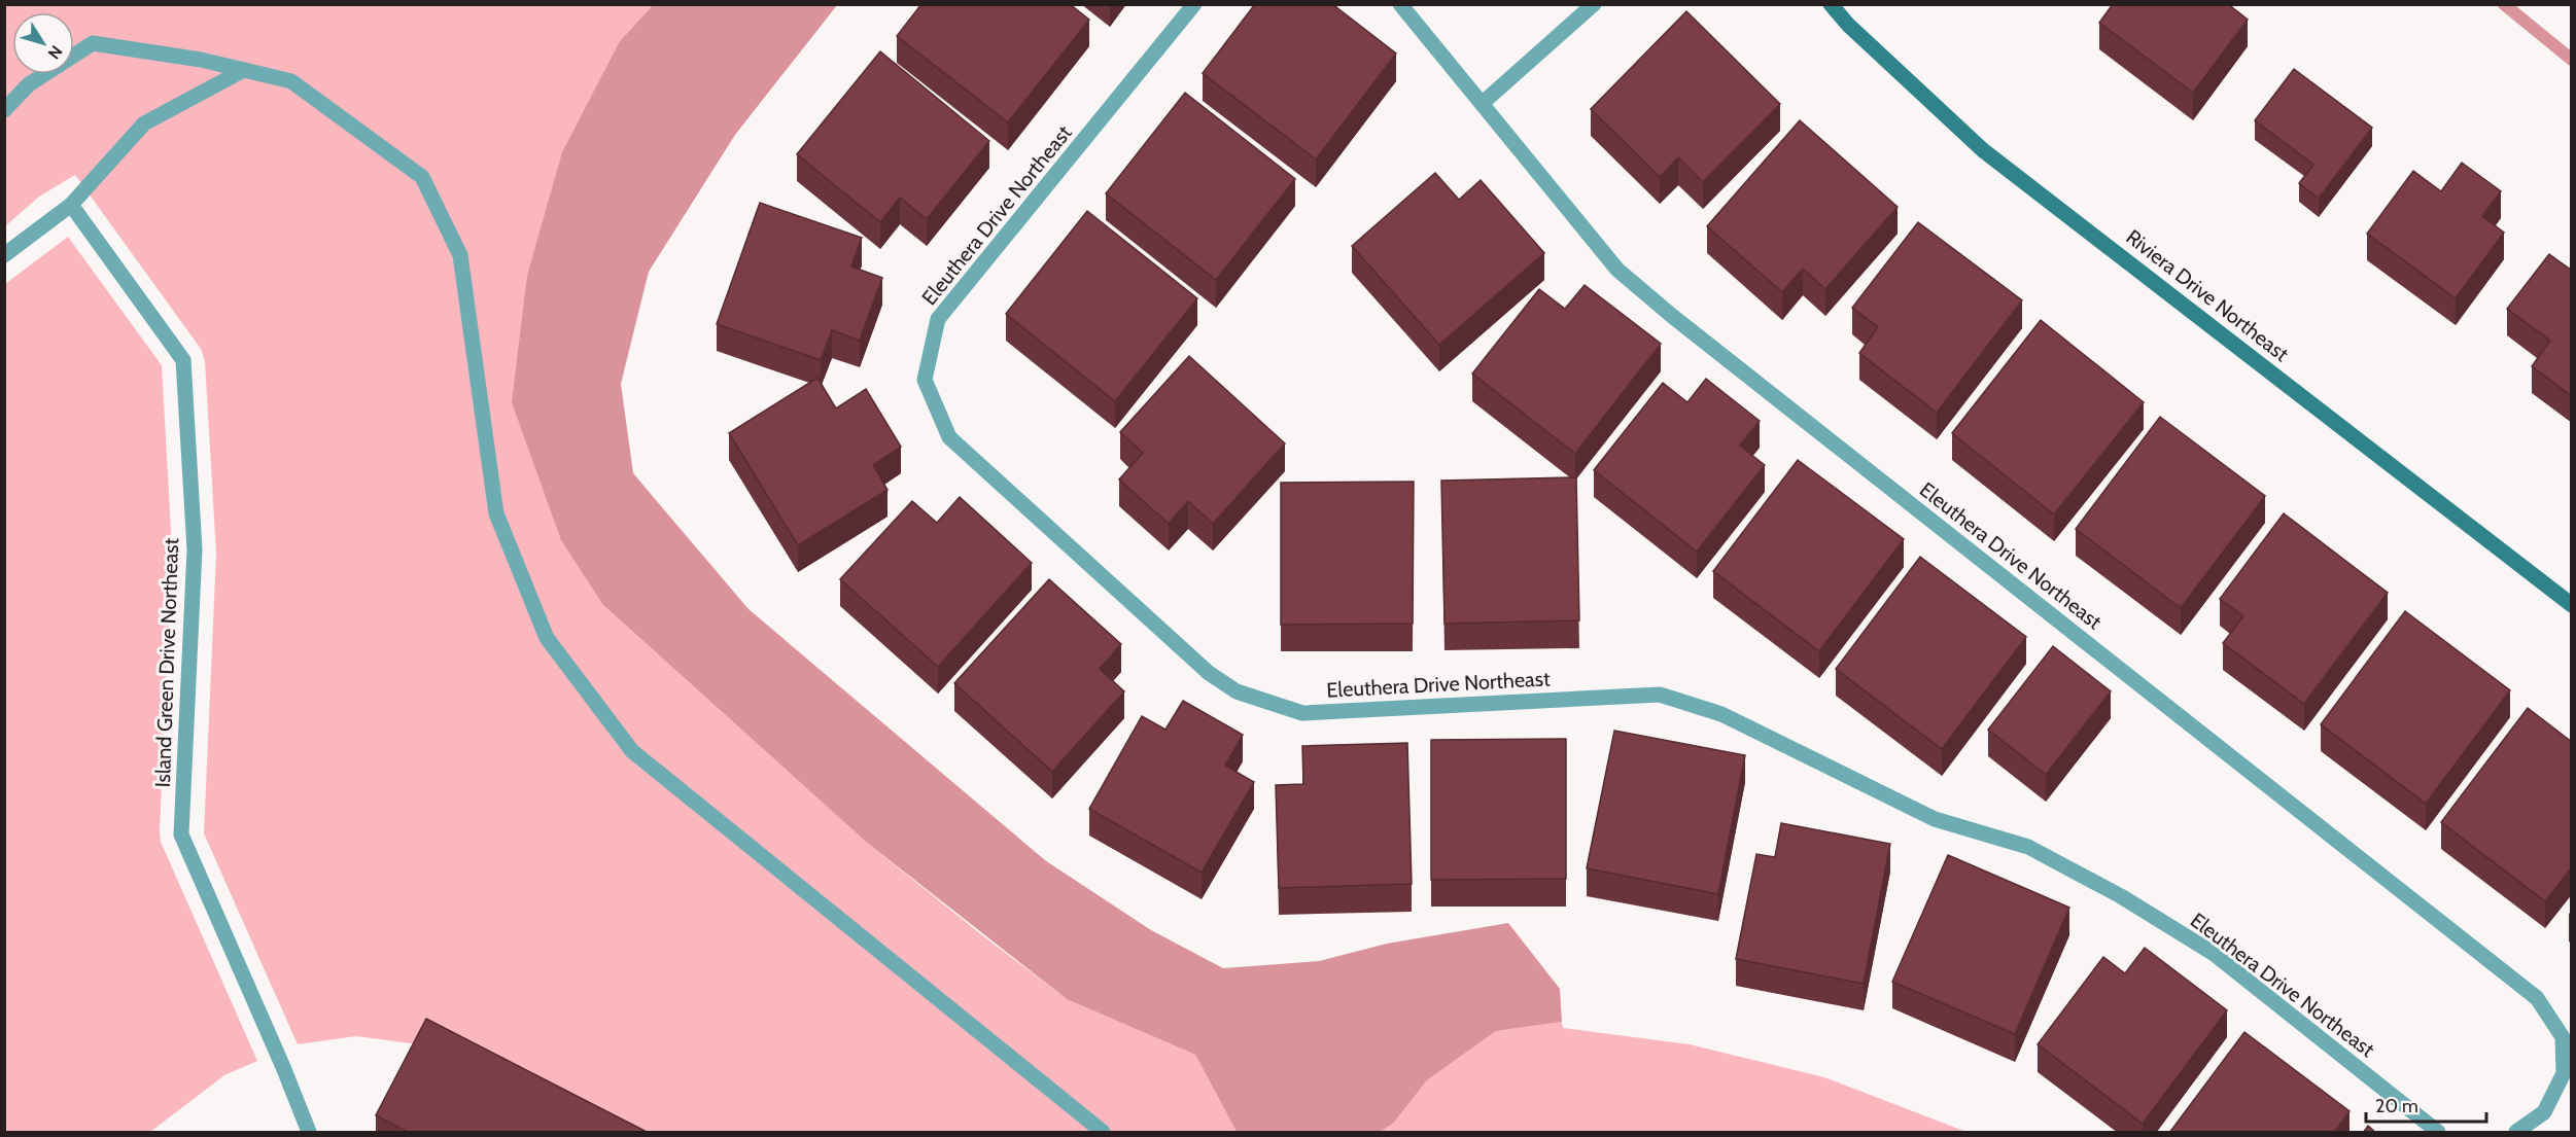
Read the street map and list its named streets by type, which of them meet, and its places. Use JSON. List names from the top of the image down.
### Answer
{
  "streets": {
    "street": ["Eleuthera Drive Northeast", "Riviera Drive Northeast", "Island Green Drive Northeast"]
  },
  "scale_bar": "20 m",
  "north": "bottom right"
}
